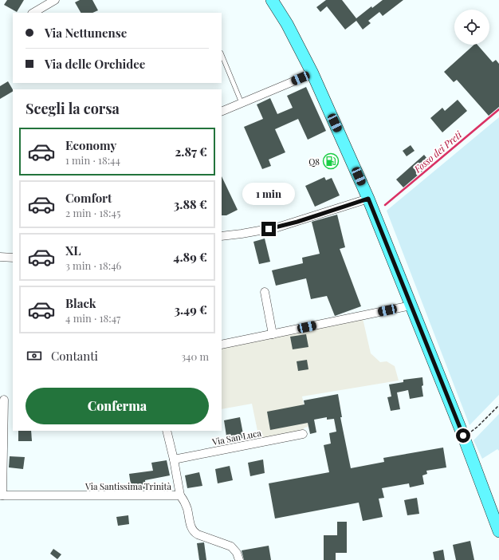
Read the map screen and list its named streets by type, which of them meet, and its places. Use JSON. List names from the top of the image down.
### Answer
{
  "streets": {
    "street": ["Via San Luca", "Via Santissima Trinità"]
  },
  "water": ["Fosso dei Preti"],
  "places": {
    "fuel station": ["Q8"]
  },
  "page": {
    "banner": ["Via Nettunense", "Via delle Orchidee"],
    "heading": "Scegli la corsa",
    "list": [
      {
        "name": "Economy",
        "note": "1 min · 18:44",
        "value": "2.87 €"
      },
      {
        "name": "Comfort",
        "note": "2 min · 18:45",
        "value": "3.88 €"
      },
      {
        "name": "XL",
        "note": "3 min · 18:46",
        "value": "4.89 €"
      },
      {
        "name": "Black",
        "note": "4 min · 18:47",
        "value": "3.49 €"
      }
    ],
    "bubble": "1 min",
    "pay": ["Contanti", "340 m"],
    "buttons": "Conferma"
  }
}
